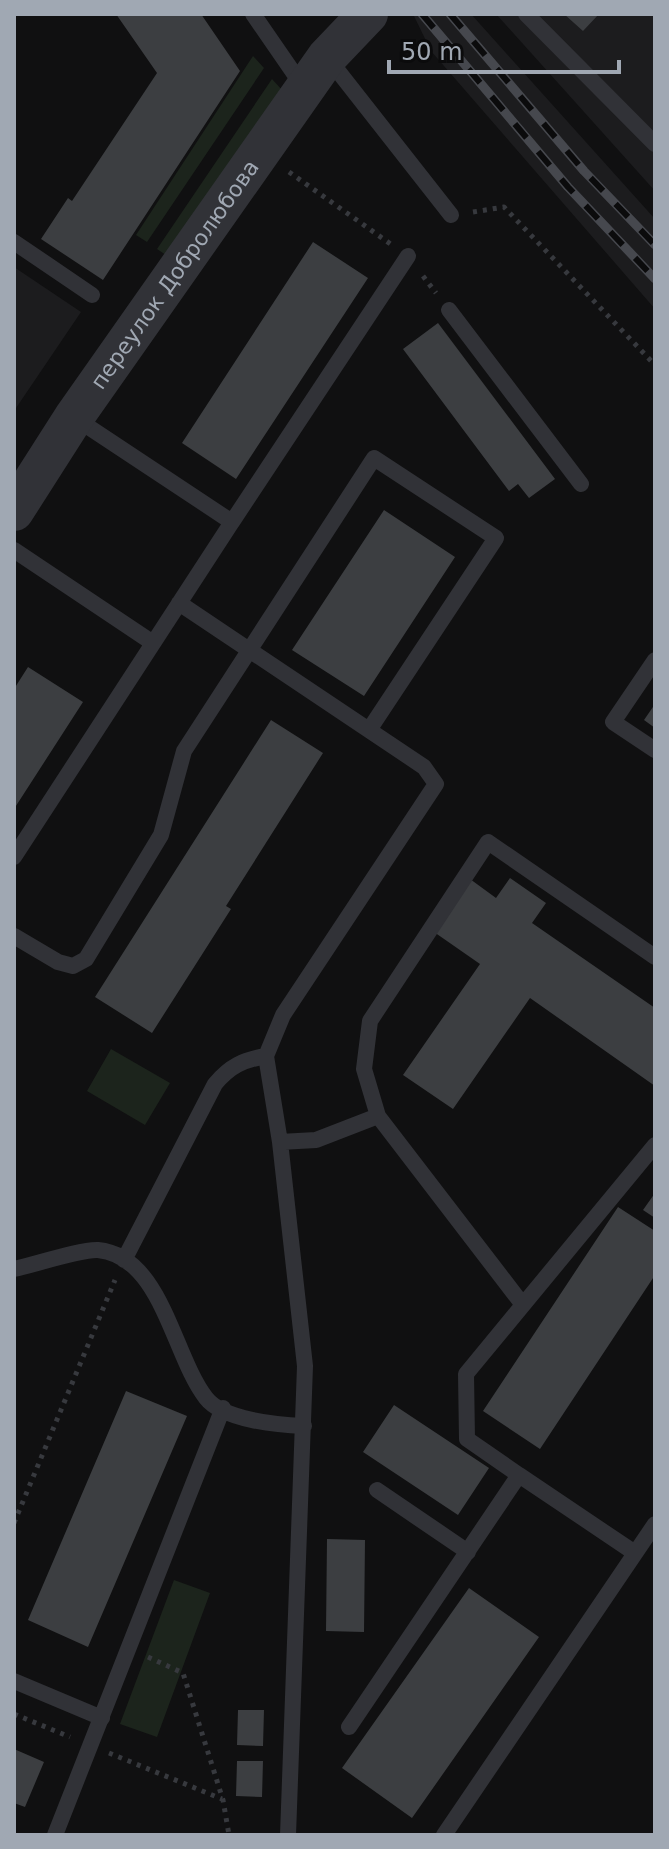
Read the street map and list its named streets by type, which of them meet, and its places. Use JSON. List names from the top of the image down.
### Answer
{
  "streets": {
    "street": ["переулок Добролюбова"]
  },
  "scale_bar": "50 m"
}
